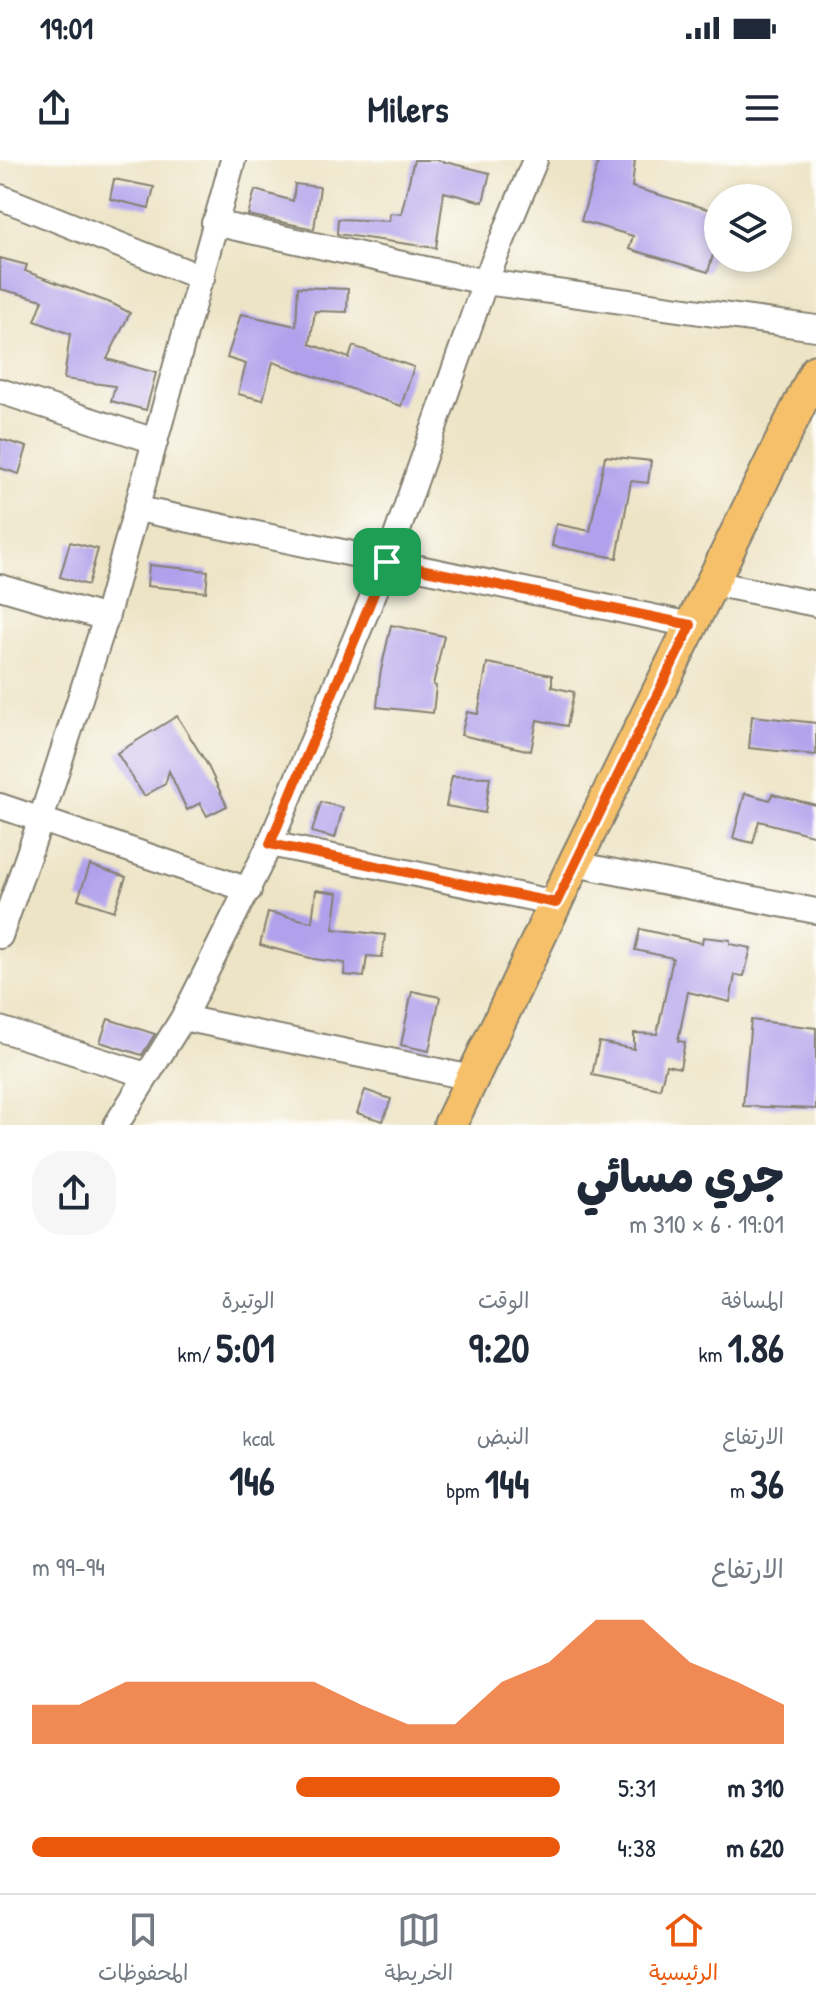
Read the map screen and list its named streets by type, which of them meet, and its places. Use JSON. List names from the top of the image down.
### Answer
{
  "page": {
    "status": "19:01",
    "header": "Milers",
    "heading": ["جري مسائي", "19:01 · 6 × 310 m"],
    "stats": [
      ["المسافة", "1.86 km"],
      ["الوقت", "9:20"],
      ["الوتيرة", "5:01 /km"],
      ["الارتفاع", "36 m"],
      ["النبض", "144 bpm"],
      ["kcal", "146"]
    ],
    "chart": ["الارتفاع", "94–99 m"],
    "list": [
      {
        "name": "310 m",
        "note": "5:31"
      },
      {
        "name": "620 m",
        "note": "4:38"
      }
    ],
    "tabs": ["الرئيسية", "الخريطة", "المحفوظات"]
  }
}
